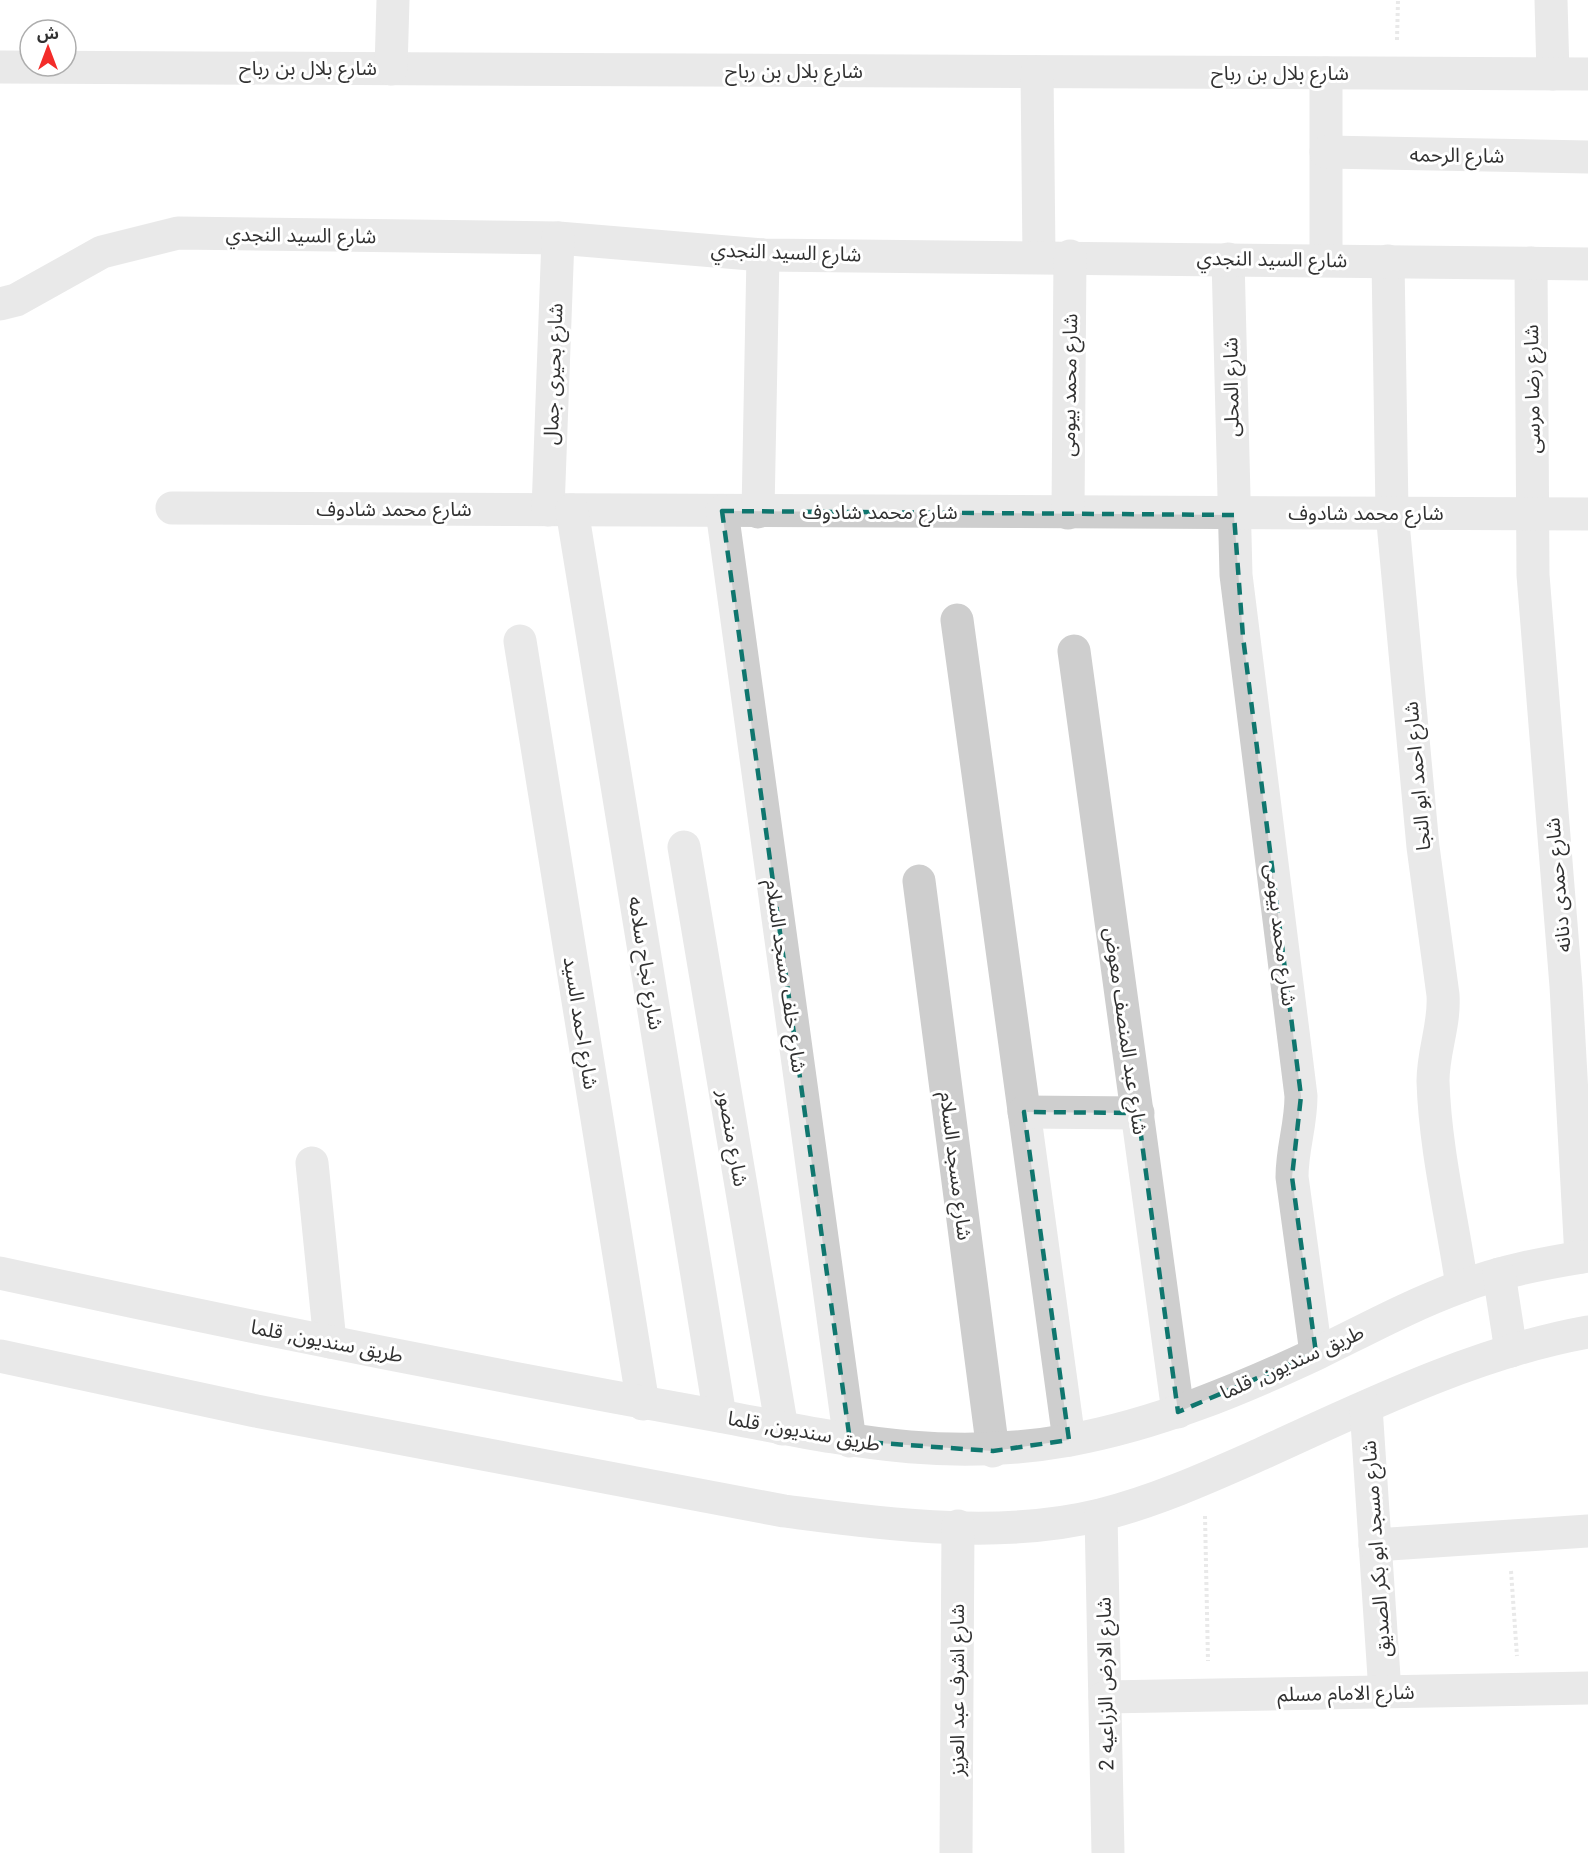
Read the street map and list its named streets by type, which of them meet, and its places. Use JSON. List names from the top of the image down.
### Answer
{
  "streets": {
    "street": [
      "شارع بلال بن رباح",
      "شارع الرحمه",
      "شارع السيد النجدي",
      "شارع بحيرى جمال",
      "شارع محمد بيومى",
      "شارع المحلى",
      "شارع رضا مرسى",
      "شارع محمد شادوف",
      "شارع احمد ابو النجا",
      "شارع حمدى دنانه",
      "شارع نجاح سلامه",
      "شارع خلف مسجد السلام",
      "شارع احمد السيد",
      "شارع عبد المنصف معوض",
      "شارع منصور",
      "شارع مسجد السلام",
      "طريق سنديون, قلما",
      "شارع مسجد ابو بكر الصديق",
      "شارع الارض الزراعيه 2",
      "شارع اشرف عبد العزيز",
      "شارع الامام مسلم"
    ]
  },
  "crossings": [
    ["شارع بلال بن رباح", "شارع محمد بيومى"],
    ["شارع السيد النجدي", "شارع بحيرى جمال"],
    ["شارع السيد النجدي", "شارع محمد بيومى"],
    ["شارع السيد النجدي", "شارع المحلى"],
    ["شارع السيد النجدي", "شارع رضا مرسى"],
    ["شارع السيد النجدي", "شارع احمد ابو النجا"],
    ["شارع بحيرى جمال", "شارع محمد شادوف"],
    ["شارع بحيرى جمال", "شارع نجاح سلامه"],
    ["شارع محمد بيومى", "شارع المحلى"],
    ["شارع محمد بيومى", "شارع محمد شادوف"],
    ["شارع محمد بيومى", "طريق سنديون, قلما"],
    ["شارع المحلى", "شارع محمد شادوف"],
    ["شارع رضا مرسى", "شارع محمد شادوف"],
    ["شارع رضا مرسى", "شارع حمدى دنانه"],
    ["شارع محمد شادوف", "شارع احمد ابو النجا"],
    ["شارع محمد شادوف", "شارع حمدى دنانه"],
    ["شارع محمد شادوف", "شارع نجاح سلامه"],
    ["شارع محمد شادوف", "شارع خلف مسجد السلام"],
    ["شارع احمد ابو النجا", "طريق سنديون, قلما"],
    ["شارع حمدى دنانه", "طريق سنديون, قلما"],
    ["شارع نجاح سلامه", "طريق سنديون, قلما"],
    ["شارع خلف مسجد السلام", "طريق سنديون, قلما"],
    ["شارع احمد السيد", "طريق سنديون, قلما"],
    ["شارع عبد المنصف معوض", "طريق سنديون, قلما"],
    ["شارع منصور", "طريق سنديون, قلما"],
    ["شارع مسجد السلام", "طريق سنديون, قلما"],
    ["شارع مسجد ابو بكر الصديق", "شارع الامام مسلم"],
    ["شارع الارض الزراعيه 2", "شارع الامام مسلم"]
  ],
  "north": "top"
}
